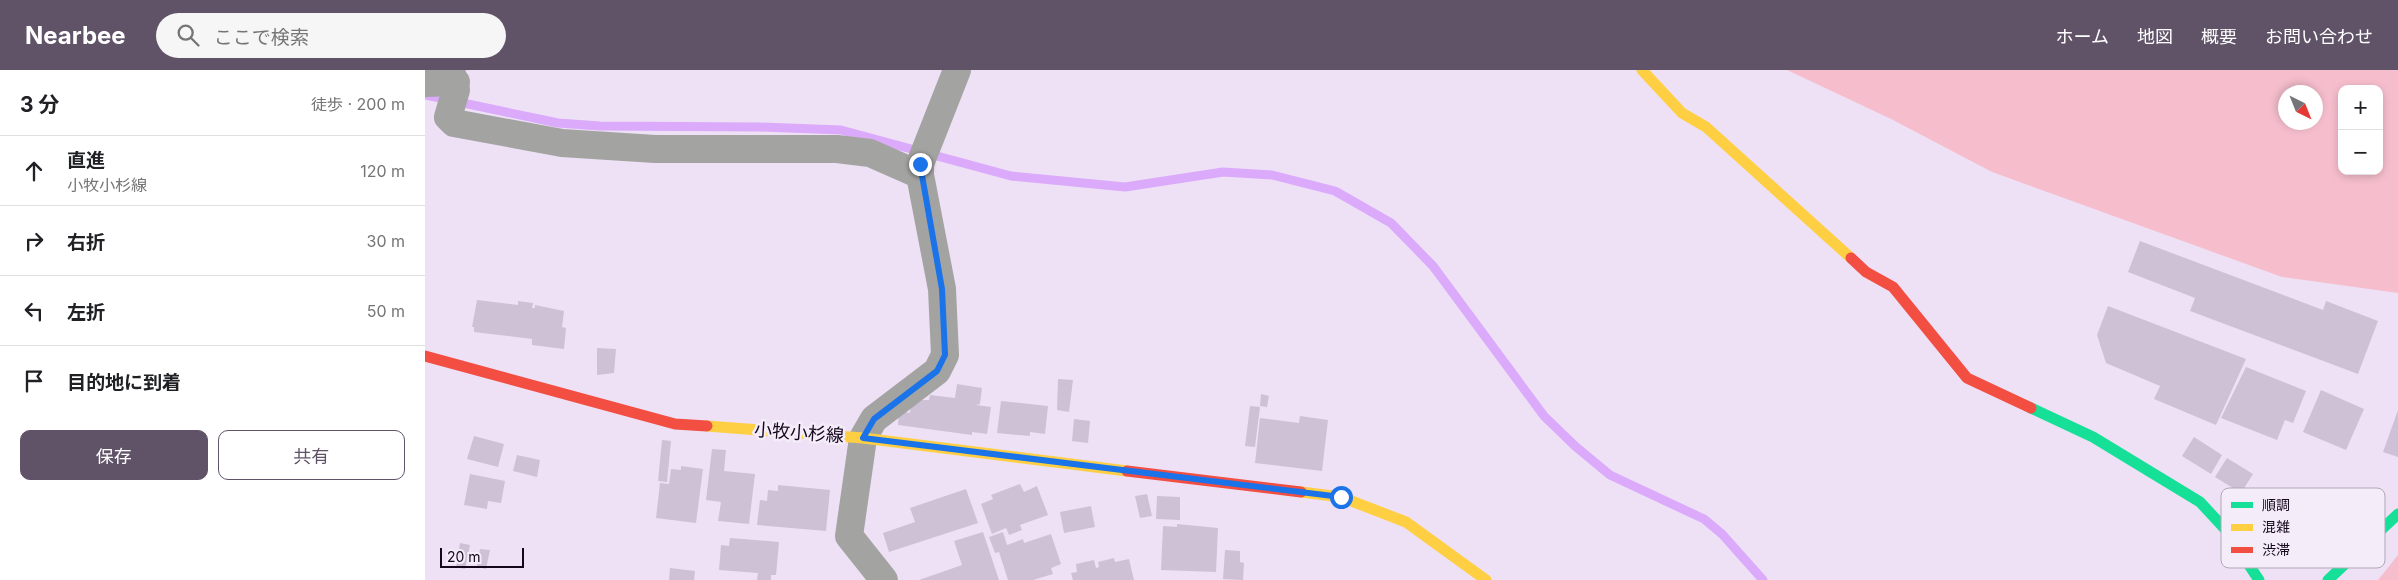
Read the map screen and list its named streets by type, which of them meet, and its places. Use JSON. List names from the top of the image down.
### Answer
{
  "streets": {
    "main road": ["小牧小杉線"]
  },
  "legend": ["順調", "混雑", "渋滞"],
  "scale_bar": "20 m",
  "north": "bottom right",
  "page": {
    "header": "Nearbee",
    "search": "ここで検索",
    "nav": [
      "ホーム",
      "地図",
      "概要",
      "お問い合わせ"
    ],
    "heading": ["3 分", "徒歩 · 200 m"],
    "map_buttons": ["+", "−"],
    "list": [
      ["直進", "小牧小杉線", "120 m"],
      ["右折", "30 m"],
      ["左折", "50 m"],
      "目的地に到着"
    ],
    "buttons": ["保存", "共有"],
    "scale": "20 m"
  }
}
